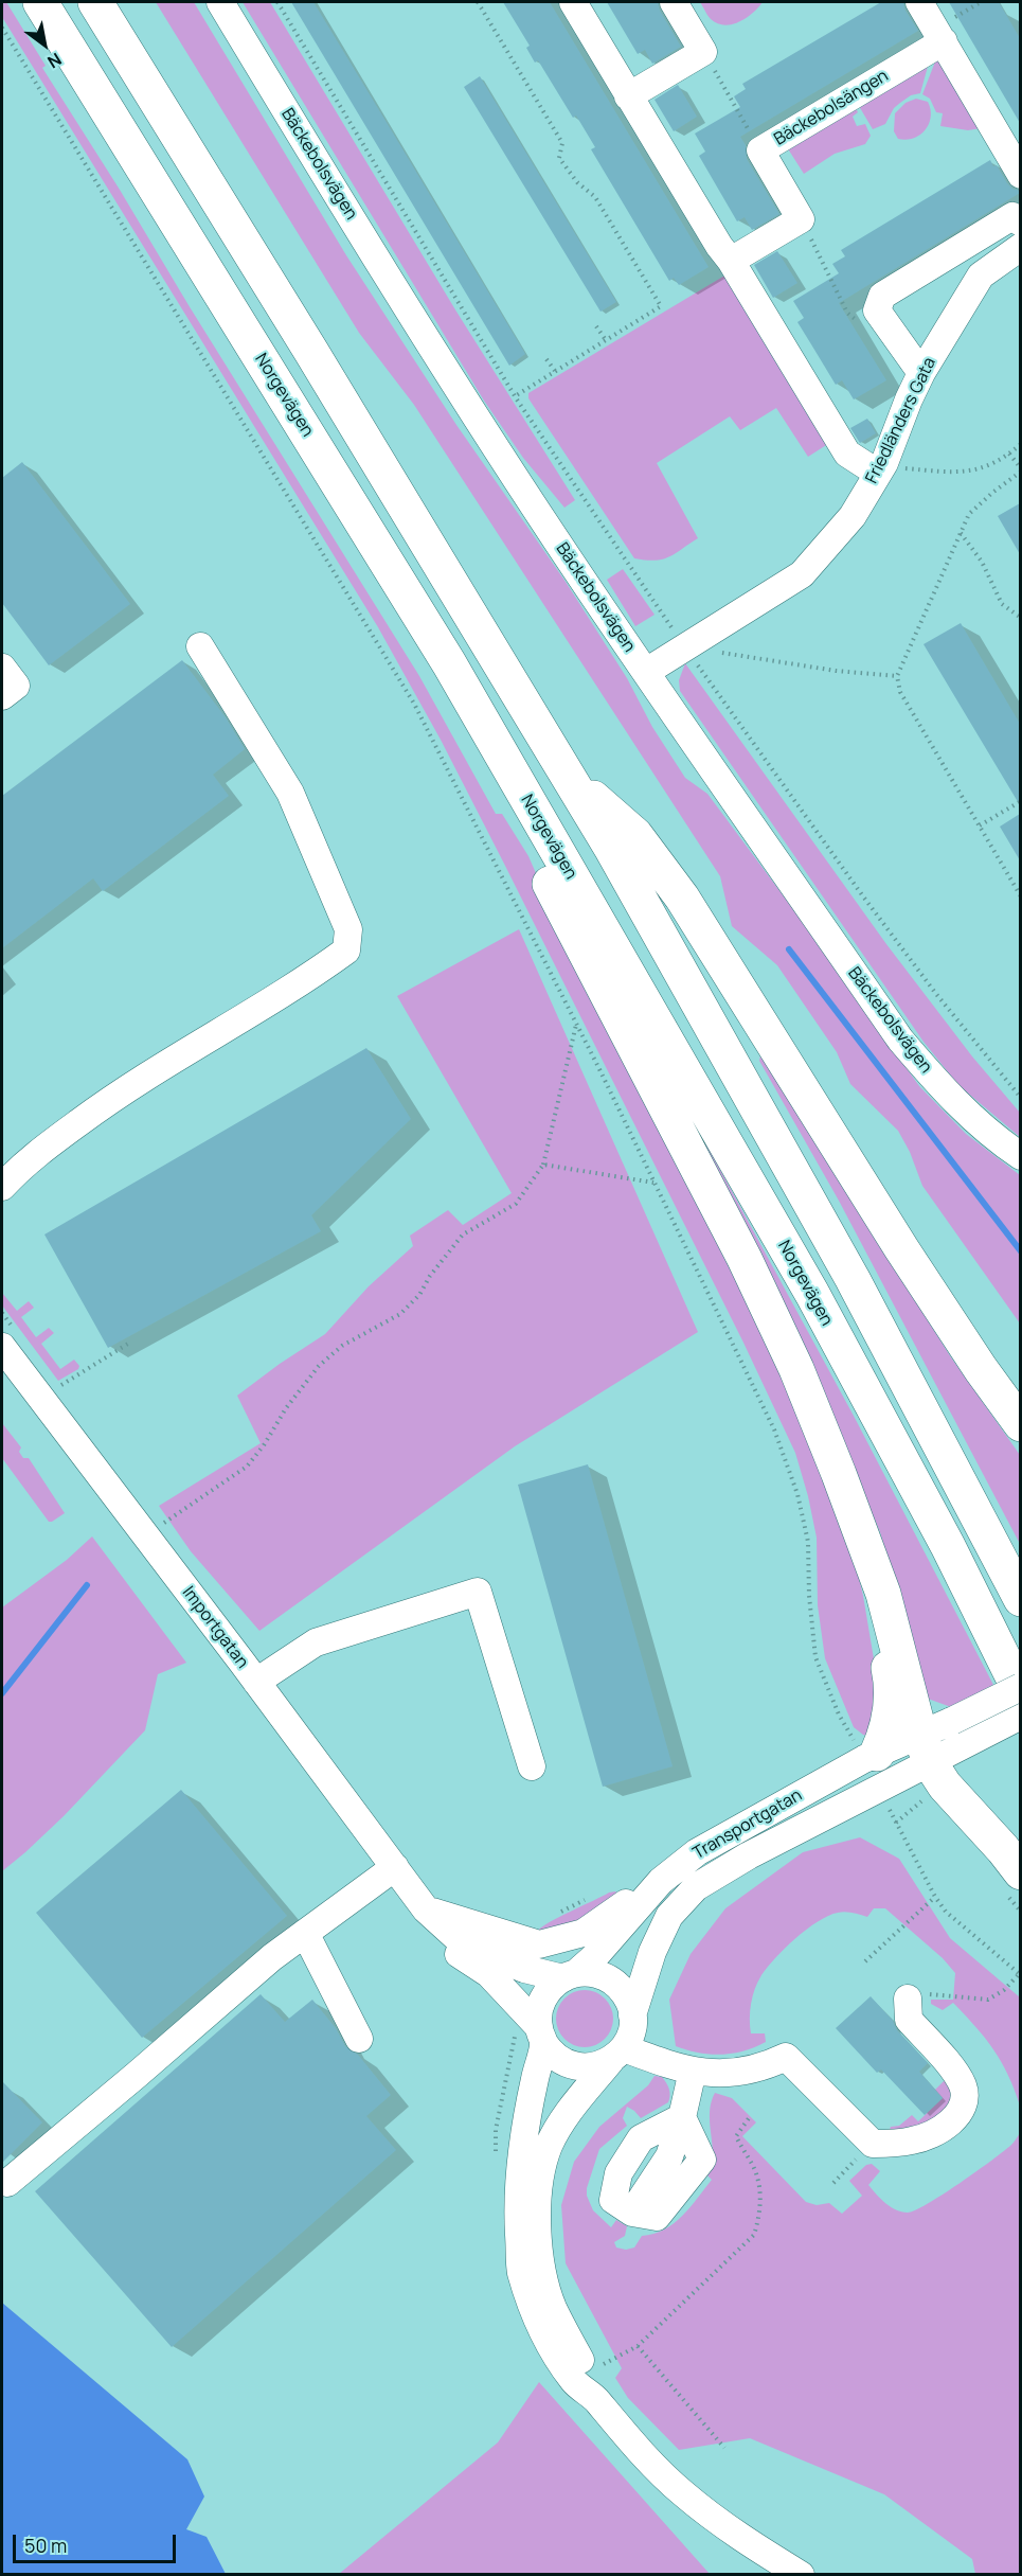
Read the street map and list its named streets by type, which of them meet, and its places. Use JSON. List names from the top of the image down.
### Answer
{
  "streets": {
    "highway": ["Norgevägen"],
    "street": [
      "Bäckebolsängen",
      "Bäckebolsvägen",
      "Friedländers Gata",
      "Importgatan",
      "Transportgatan"
    ]
  },
  "crossings": [
    ["Bäckebolsvägen", "Friedländers Gata"],
    ["Importgatan", "Transportgatan"]
  ],
  "scale_bar": "50 m",
  "north": "bottom right"
}
